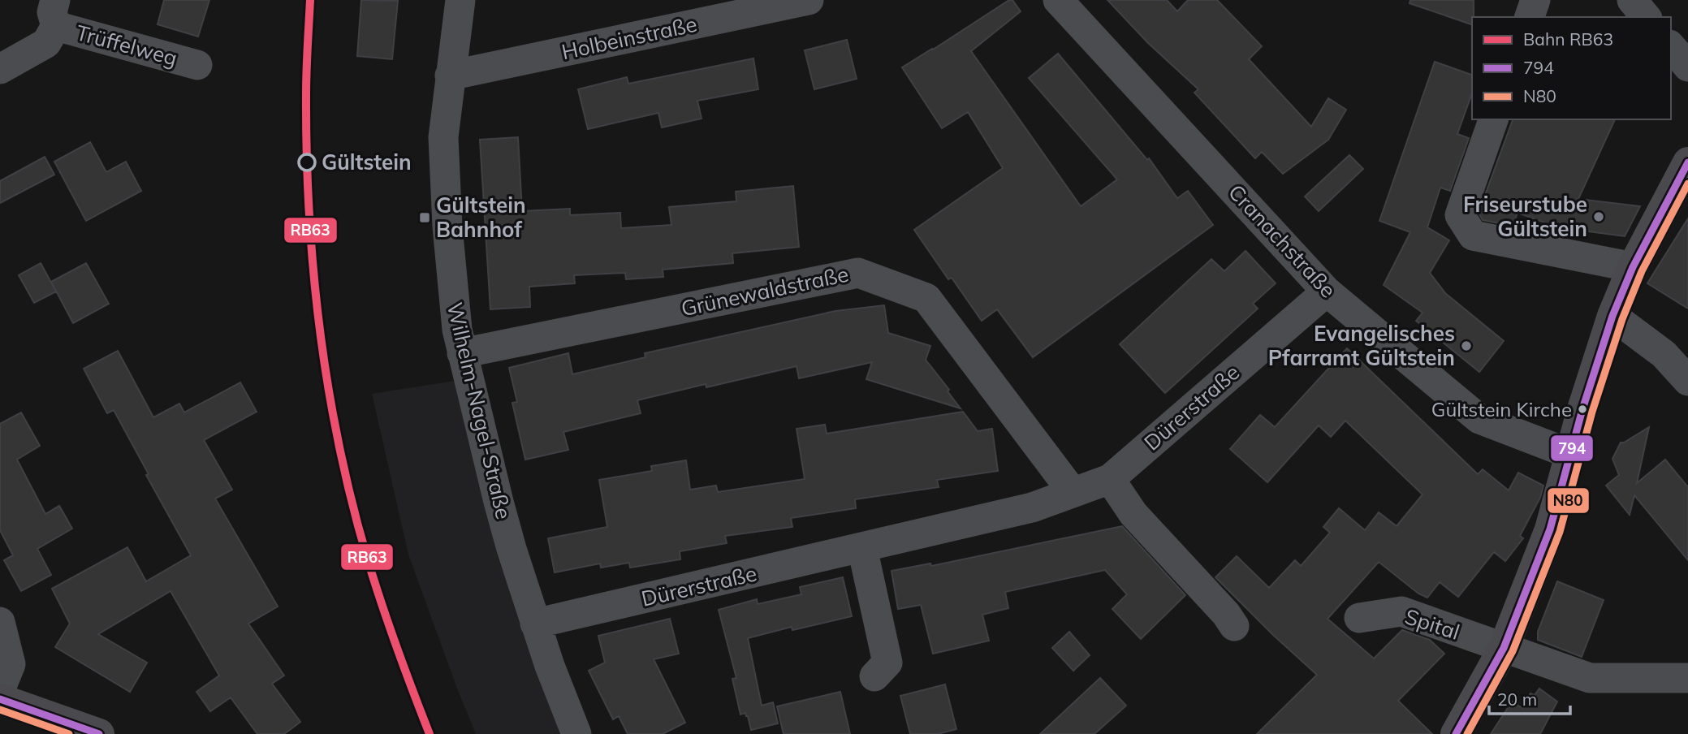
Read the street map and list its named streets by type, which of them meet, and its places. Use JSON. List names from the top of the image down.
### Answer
{
  "streets": {
    "street": [
      "Holbeinstraße",
      "Trüffelweg",
      "Cranachstraße",
      "Grünewaldstraße",
      "Dürerstraße",
      "Wilhelm-Nagel-Straße",
      "Spital"
    ]
  },
  "crossings": [
    ["Holbeinstraße", "Wilhelm-Nagel-Straße"],
    ["Cranachstraße", "Dürerstraße"],
    ["Grünewaldstraße", "Dürerstraße"],
    ["Grünewaldstraße", "Wilhelm-Nagel-Straße"],
    ["Dürerstraße", "Wilhelm-Nagel-Straße"]
  ],
  "places": {
    "other": [
      "Gültstein",
      "Friseurstube Gültstein",
      "Evangelisches Pfarramt Gültstein",
      "Gültstein Kirche"
    ],
    "transit": ["Gültstein Bahnhof"]
  },
  "lines": ["rail line RB63", "transit line 794", "transit line N80"],
  "legend": ["Bahn RB63", "794", "N80"],
  "scale_bar": "20 m"
}
